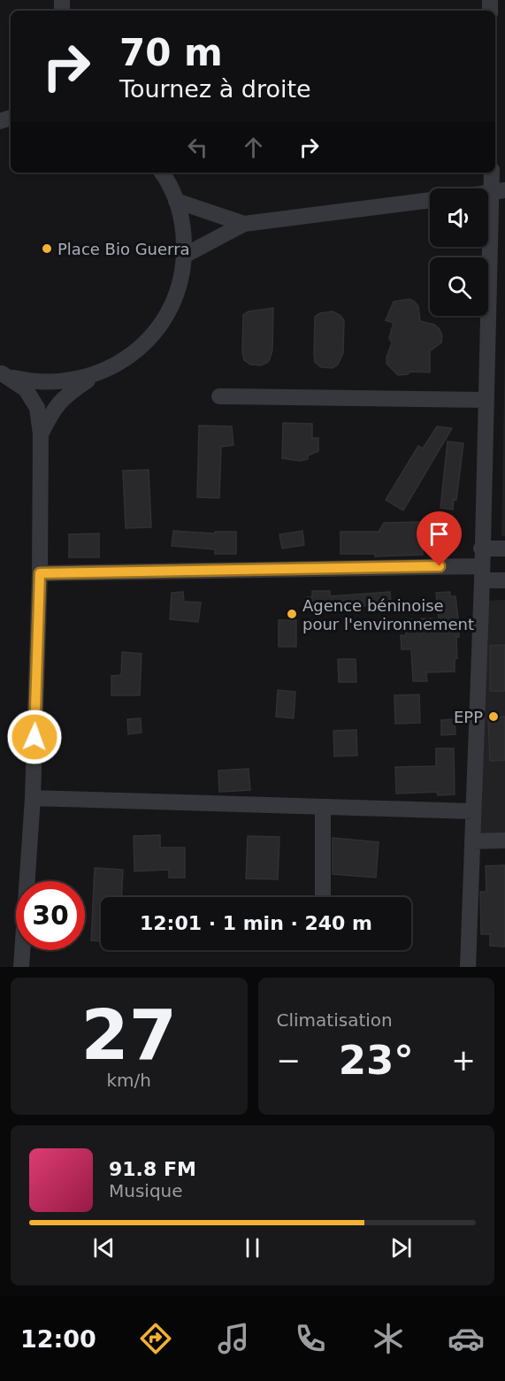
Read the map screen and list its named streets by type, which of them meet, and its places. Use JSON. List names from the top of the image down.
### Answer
{
  "places": ["Place Bio Guerra", "Agence béninoise pour l'environnement", "EPP"],
  "page": {
    "turn": ["70 m", "Tournez à droite"],
    "limit": "30",
    "trip": "12:01 · 1 min · 240 m",
    "tile": [
      ["27", "km/h"],
      "Climatisation"
    ],
    "heat": ["−", "23°", "+"],
    "song": ["91.8 FM", "Musique"],
    "tabs": "12:00"
  }
}
